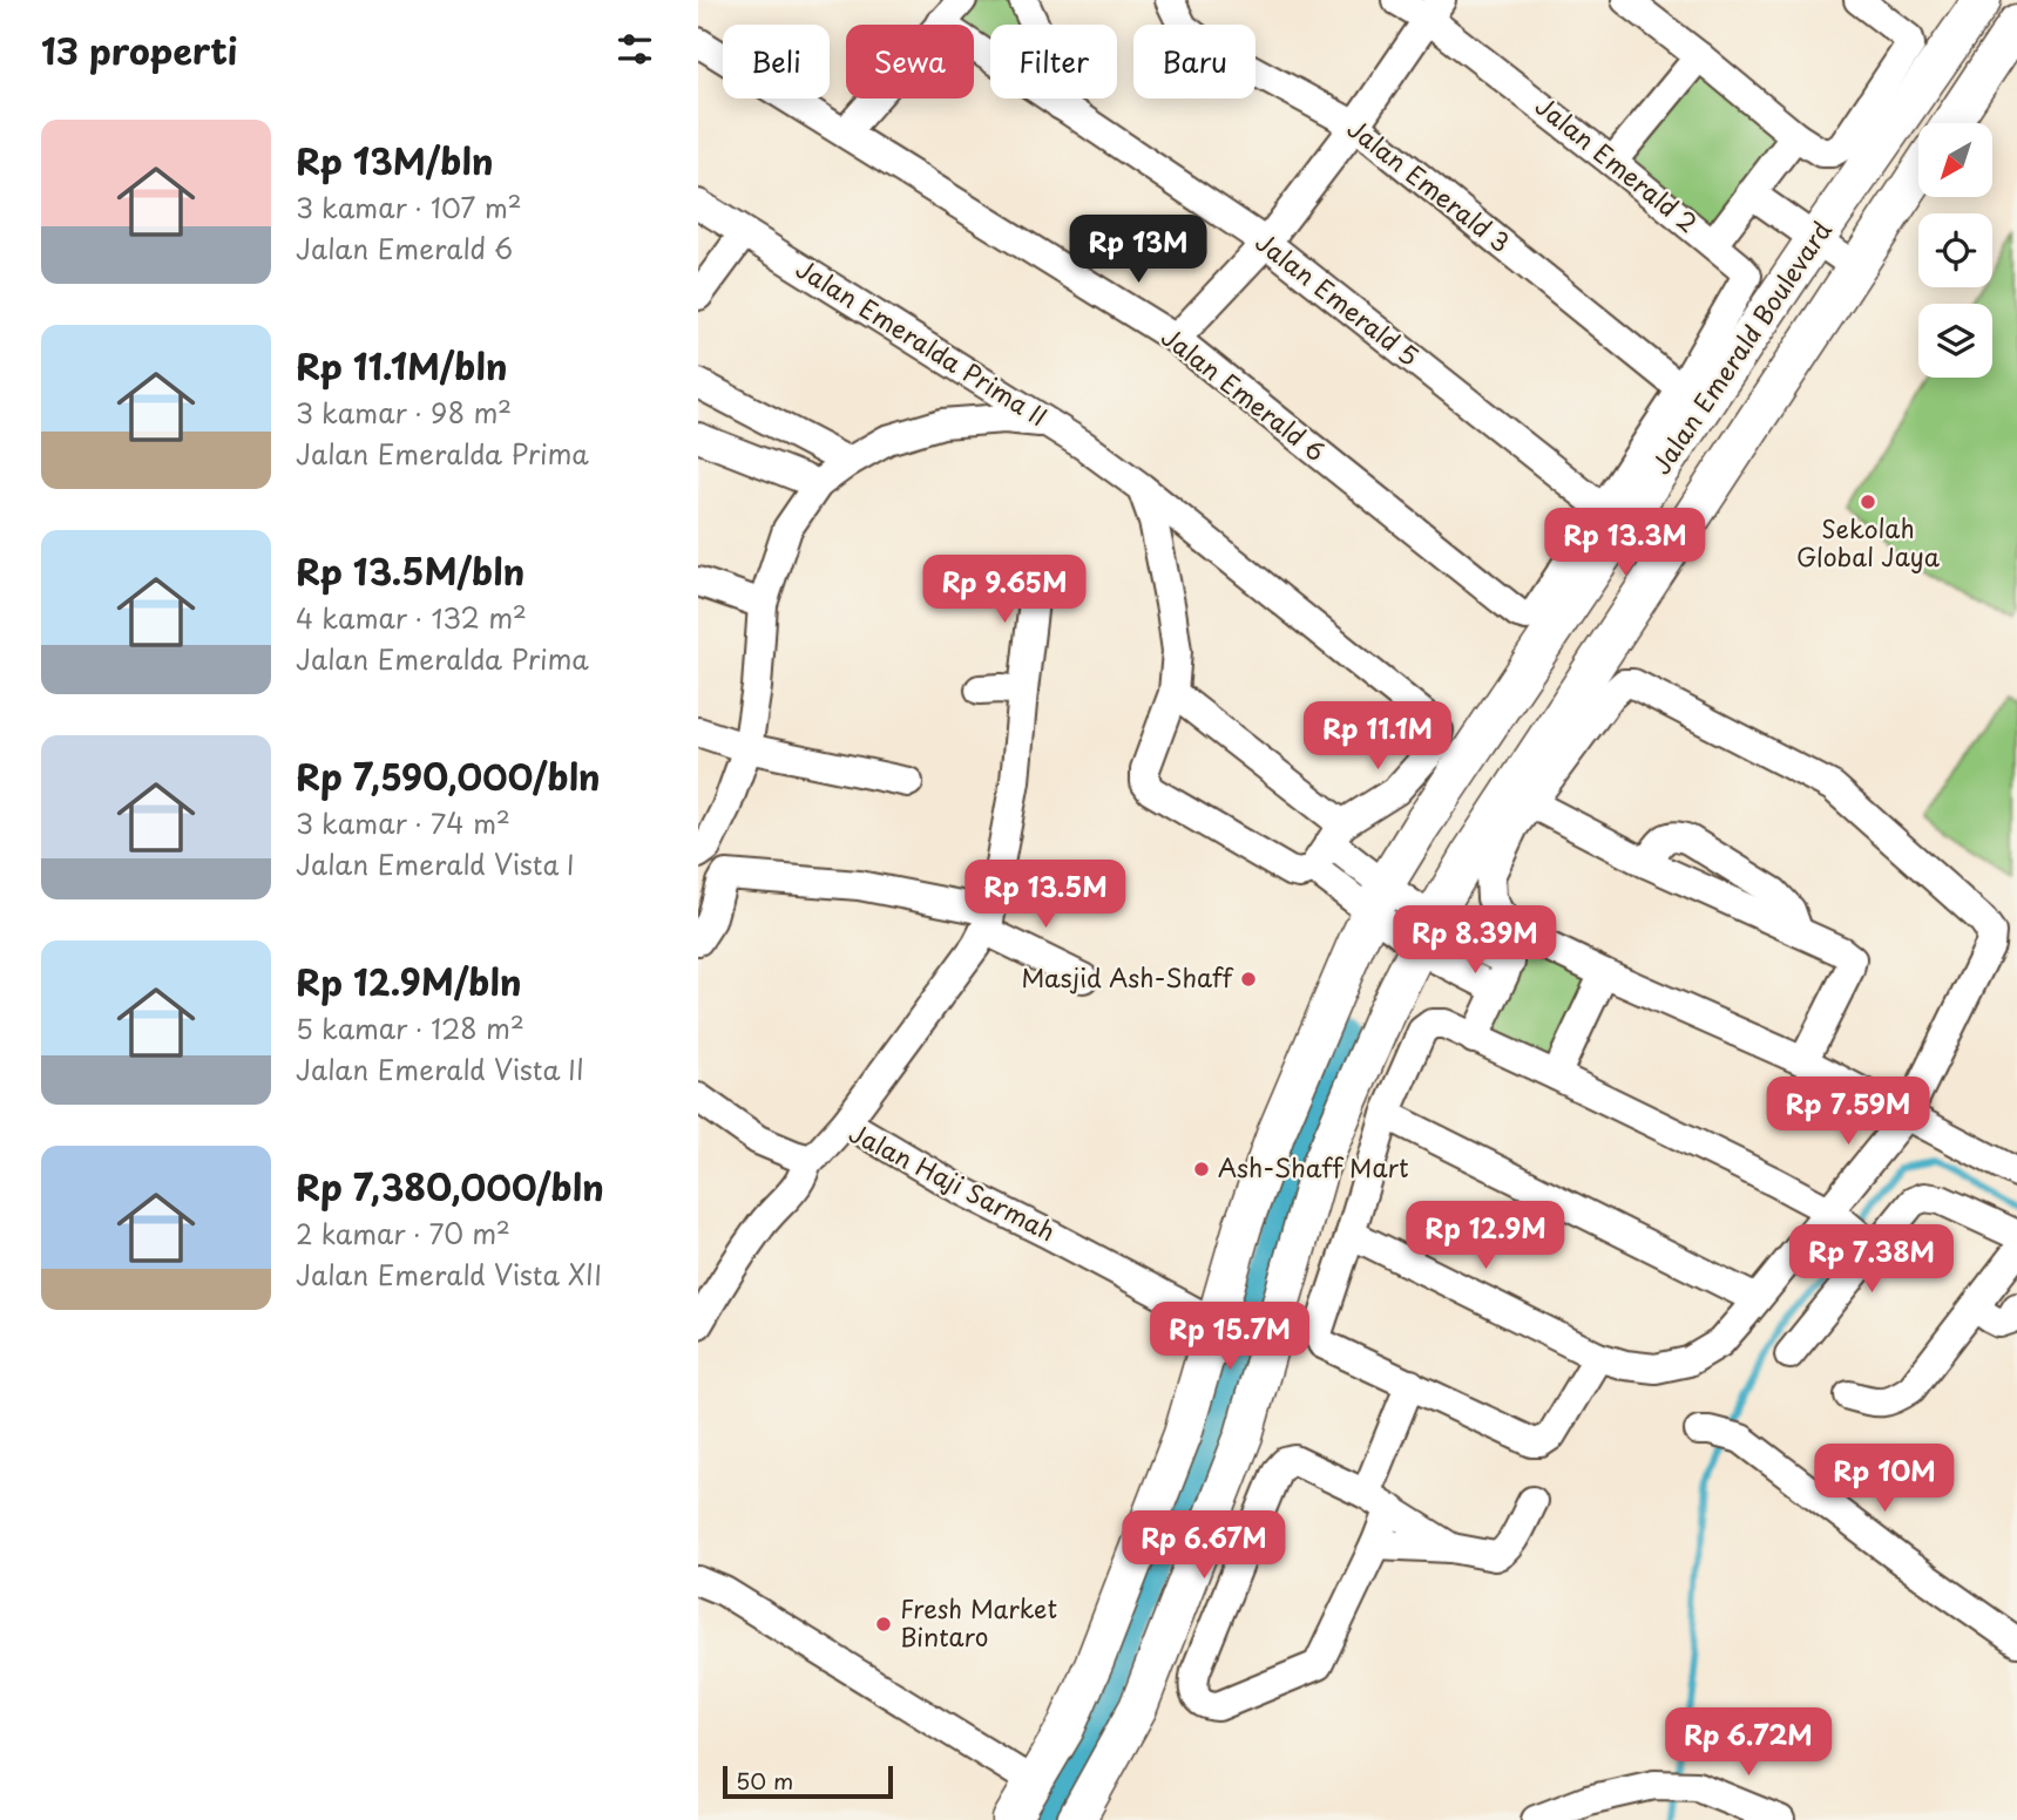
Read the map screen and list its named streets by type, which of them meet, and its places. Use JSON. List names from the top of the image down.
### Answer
{
  "streets": {
    "main road": ["Jalan Emerald Boulevard"],
    "street": [
      "Jalan Emerald 2",
      "Jalan Emerald 3",
      "Jalan Emerald 5",
      "Jalan Emeralda Prima II",
      "Jalan Emerald 6",
      "Jalan Haji Sarmah"
    ]
  },
  "crossings": [
    ["Jalan Emerald 2", "Jalan Emerald 3"],
    ["Jalan Emerald 5", "Jalan Emerald 6"],
    ["Jalan Emerald Boulevard", "Jalan Haji Sarmah"]
  ],
  "places": [
    "Sekolah Global Jaya",
    "Masjid Ash-Shaff",
    "Ash-Shaff Mart",
    "Fresh Market Bintaro"
  ],
  "scale_bar": "50 m",
  "north": "bottom left",
  "page": {
    "heading": "13 properti",
    "chip": [
      "Beli",
      "Sewa",
      "Filter",
      "Baru"
    ],
    "list": [
      {
        "name": "Rp 13M/bln",
        "note": "3 kamar · 107 m² · Jalan Emerald 6"
      },
      {
        "name": "Rp 11.1M/bln",
        "note": "3 kamar · 98 m² · Jalan Emeralda Prima"
      },
      {
        "name": "Rp 13.5M/bln",
        "note": "4 kamar · 132 m² · Jalan Emeralda Prima"
      },
      {
        "name": "Rp 7,590,000/bln",
        "note": "3 kamar · 74 m² · Jalan Emerald Vista I"
      },
      {
        "name": "Rp 12.9M/bln",
        "note": "5 kamar · 128 m² · Jalan Emerald Vista II"
      },
      {
        "name": "Rp 7,380,000/bln",
        "note": "2 kamar · 70 m² · Jalan Emerald Vista XII"
      }
    ],
    "price": [
      "Rp 13M",
      "Rp 13.3M",
      "Rp 9.65M",
      "Rp 11.1M",
      "Rp 13.5M",
      "Rp 8.39M",
      "Rp 7.59M",
      "Rp 12.9M",
      "Rp 7.38M",
      "Rp 15.7M",
      "Rp 10M",
      "Rp 6.67M",
      "Rp 6.72M"
    ],
    "scale": "50 m"
  }
}
